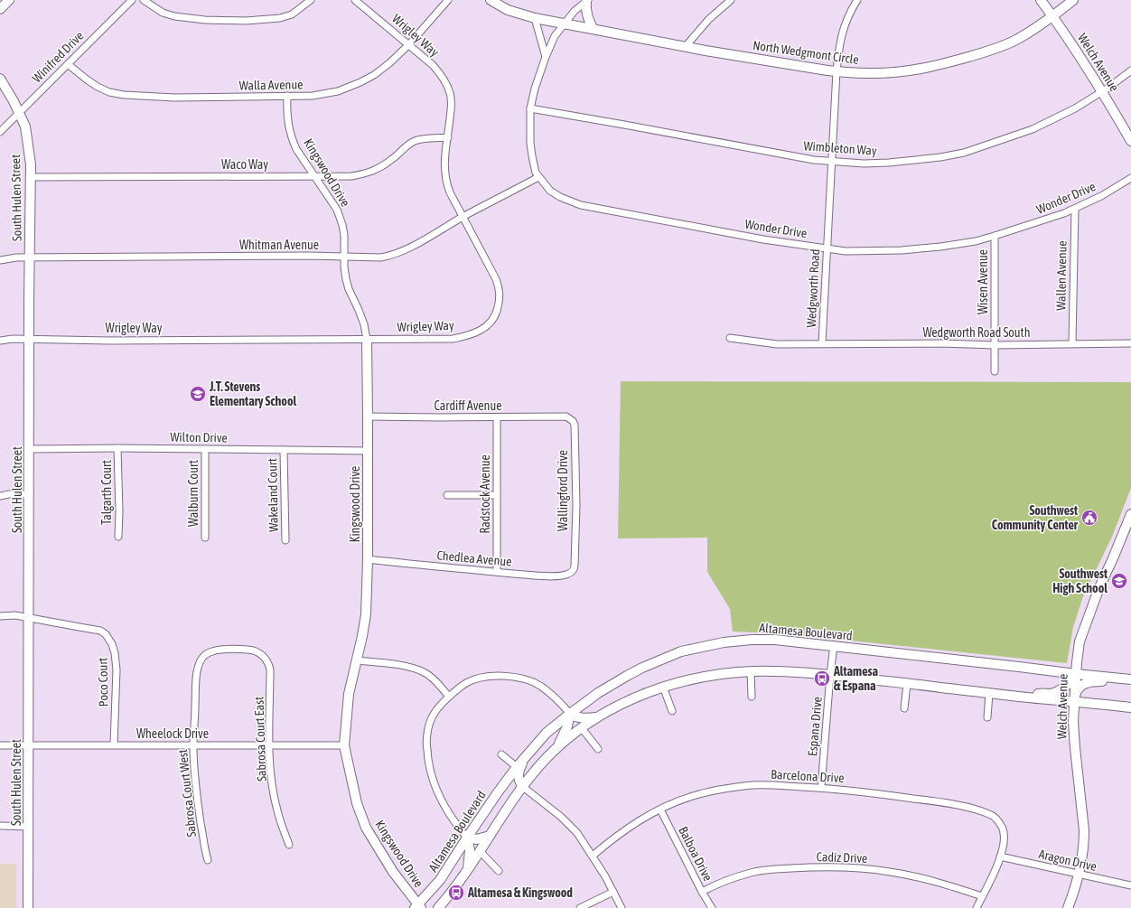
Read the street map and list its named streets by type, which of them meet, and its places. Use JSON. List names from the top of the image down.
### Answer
{
  "streets": {
    "main road": [
      "North Wedgmont Circle",
      "Welch Avenue",
      "Kingswood Drive",
      "South Hulen Street",
      "Altamesa Boulevard"
    ],
    "street": [
      "Wrigley Way",
      "Winifred Drive",
      "Walla Avenue",
      "Wimbleton Way",
      "Waco Way",
      "Wonder Drive",
      "Whitman Avenue",
      "Wallen Avenue",
      "Wisen Avenue",
      "Wedgworth Road",
      "Wedgworth Road South",
      "Cardiff Avenue",
      "Wilton Drive",
      "Wallingford Drive",
      "Talgarth Court",
      "Walburn Court",
      "Radstock Avenue",
      "Wakeland Court",
      "Chedlea Avenue",
      "Poco Court",
      "Espana Drive",
      "Wheelock Drive",
      "Sabrosa Court East",
      "Barcelona Drive",
      "Sabrosa Court West",
      "Balboa Drive",
      "Cadiz Drive",
      "Aragon Drive"
    ]
  },
  "crossings": [
    ["Wrigley Way", "Walla Avenue"],
    ["Wrigley Way", "Waco Way"],
    ["Wrigley Way", "Kingswood Drive"],
    ["Wrigley Way", "South Hulen Street"],
    ["Wrigley Way", "Whitman Avenue"],
    ["North Wedgmont Circle", "Welch Avenue"],
    ["North Wedgmont Circle", "Wonder Drive"],
    ["North Wedgmont Circle", "Wedgworth Road"],
    ["Winifred Drive", "Walla Avenue"],
    ["Winifred Drive", "South Hulen Street"],
    ["Welch Avenue", "Wimbleton Way"],
    ["Welch Avenue", "Altamesa Boulevard"],
    ["Welch Avenue", "Aragon Drive"],
    ["Walla Avenue", "Kingswood Drive"],
    ["Wimbleton Way", "Wonder Drive"],
    ["Wimbleton Way", "Wedgworth Road"],
    ["Waco Way", "Kingswood Drive"],
    ["Waco Way", "South Hulen Street"],
    ["Kingswood Drive", "Whitman Avenue"],
    ["Kingswood Drive", "Cardiff Avenue"],
    ["Kingswood Drive", "Wilton Drive"],
    ["Kingswood Drive", "Chedlea Avenue"],
    ["Kingswood Drive", "Altamesa Boulevard"],
    ["Kingswood Drive", "Wheelock Drive"],
    ["South Hulen Street", "Whitman Avenue"],
    ["South Hulen Street", "Wilton Drive"],
    ["South Hulen Street", "Poco Court"],
    ["South Hulen Street", "Wheelock Drive"],
    ["Wonder Drive", "Whitman Avenue"],
    ["Wonder Drive", "Wallen Avenue"],
    ["Wonder Drive", "Wisen Avenue"],
    ["Wonder Drive", "Wedgworth Road"],
    ["Wallen Avenue", "Wedgworth Road South"],
    ["Wisen Avenue", "Wedgworth Road South"],
    ["Wedgworth Road", "Wedgworth Road South"],
    ["Cardiff Avenue", "Wallingford Drive"],
    ["Cardiff Avenue", "Radstock Avenue"],
    ["Wilton Drive", "Talgarth Court"],
    ["Wilton Drive", "Walburn Court"],
    ["Wilton Drive", "Wakeland Court"],
    ["Wallingford Drive", "Chedlea Avenue"],
    ["Radstock Avenue", "Chedlea Avenue"],
    ["Altamesa Boulevard", "Espana Drive"],
    ["Poco Court", "Wheelock Drive"],
    ["Espana Drive", "Barcelona Drive"],
    ["Wheelock Drive", "Sabrosa Court East"],
    ["Wheelock Drive", "Sabrosa Court West"],
    ["Sabrosa Court East", "Sabrosa Court West"],
    ["Barcelona Drive", "Balboa Drive"],
    ["Barcelona Drive", "Aragon Drive"],
    ["Balboa Drive", "Cadiz Drive"]
  ],
  "places": {
    "school or university": ["J.T. Stevens Elementary School", "Southwest High School"],
    "public building": ["Southwest Community Center"],
    "bus stop": ["Altamesa & Espana", "Altamesa & Kingswood"]
  }
}
